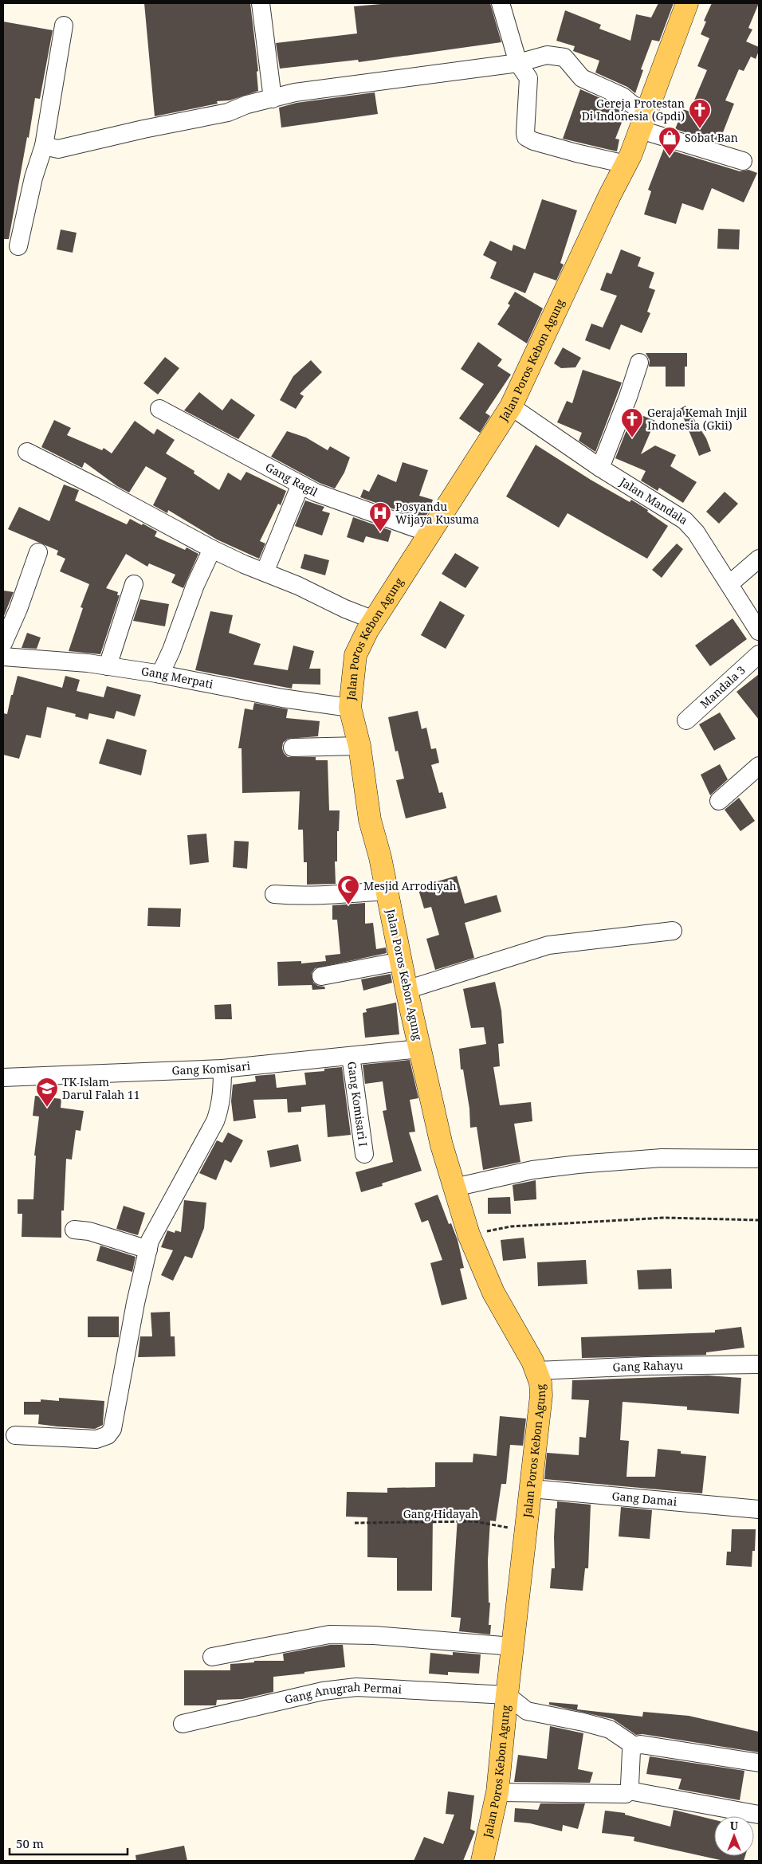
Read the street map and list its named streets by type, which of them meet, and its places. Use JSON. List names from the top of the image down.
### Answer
{
  "streets": {
    "main road": ["Jalan Poros Kebon Agung"],
    "street": [
      "Gang Ragil",
      "Jalan Mandala",
      "Gang Merpati",
      "Mandala 3",
      "Gang Komisari",
      "Gang Komisari I",
      "Gang Rahayu",
      "Gang Damai",
      "Gang Anugrah Permai"
    ],
    "path": ["Gang Hidayah"]
  },
  "crossings": [
    ["Jalan Poros Kebon Agung", "Gang Ragil"],
    ["Jalan Poros Kebon Agung", "Jalan Mandala"],
    ["Jalan Poros Kebon Agung", "Gang Merpati"],
    ["Jalan Poros Kebon Agung", "Gang Komisari"],
    ["Jalan Poros Kebon Agung", "Gang Rahayu"],
    ["Jalan Poros Kebon Agung", "Gang Damai"],
    ["Jalan Poros Kebon Agung", "Gang Hidayah"],
    ["Jalan Poros Kebon Agung", "Gang Anugrah Permai"],
    ["Gang Komisari", "Gang Komisari I"]
  ],
  "places": {
    "church": ["Gereja Protestan Di Indonesia (Gpdi)", "Geraja Kemah Injil Indonesia (Gkii)"],
    "shop": ["Sobat Ban"],
    "hospital": ["Posyandu Wijaya Kusuma"],
    "mosque": ["Mesjid Arrodiyah"],
    "school or university": ["TK Islam Darul Falah 11"]
  },
  "scale_bar": "50 m",
  "north": "top"
}
